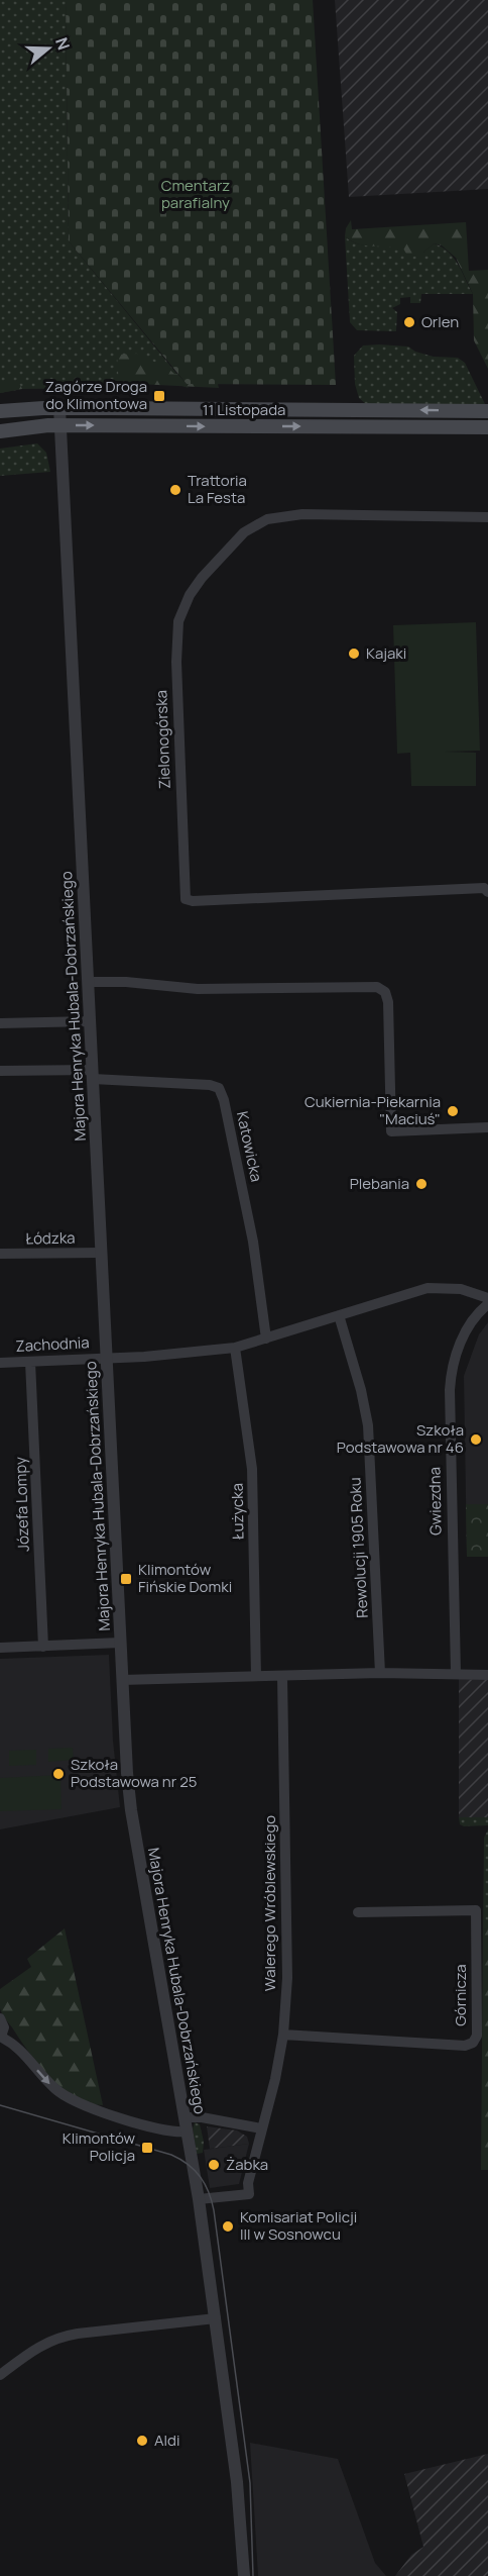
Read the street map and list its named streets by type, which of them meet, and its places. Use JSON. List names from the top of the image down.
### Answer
{
  "streets": {
    "main road": ["11 Listopada"],
    "street": [
      "Zielonogórska",
      "Majora Henryka Hubala-Dobrzańskiego",
      "Katowicka",
      "Łódzka",
      "Zachodnia",
      "Gwiezdna",
      "Józefa Lompy",
      "Łużycka",
      "Rewolucji 1905 Roku",
      "Walerego Wróblewskiego",
      "Górnicza"
    ]
  },
  "crossings": [
    ["11 Listopada", "Majora Henryka Hubala-Dobrzańskiego"],
    ["Majora Henryka Hubala-Dobrzańskiego", "Katowicka"],
    ["Majora Henryka Hubala-Dobrzańskiego", "Łódzka"],
    ["Majora Henryka Hubala-Dobrzańskiego", "Zachodnia"],
    ["Majora Henryka Hubala-Dobrzańskiego", "Walerego Wróblewskiego"],
    ["Katowicka", "Zachodnia"],
    ["Zachodnia", "Józefa Lompy"],
    ["Zachodnia", "Łużycka"],
    ["Zachodnia", "Rewolucji 1905 Roku"],
    ["Walerego Wróblewskiego", "Górnicza"]
  ],
  "parks": ["Cmentarz parafialny"],
  "places": {
    "other": [
      "Orlen",
      "Trattoria La Festa",
      "Kajaki",
      "Cukiernia-Piekarnia \"Maciuś\"",
      "Plebania",
      "Szkoła Podstawowa nr 46",
      "Szkoła Podstawowa nr 25",
      "Żabka",
      "Komisariat Policji III w Sosnowcu",
      "Aldi"
    ],
    "transit": ["Zagórze Droga do Klimontowa", "Klimontów Fińskie Domki", "Klimontów Policja"]
  },
  "north": "right"
}
